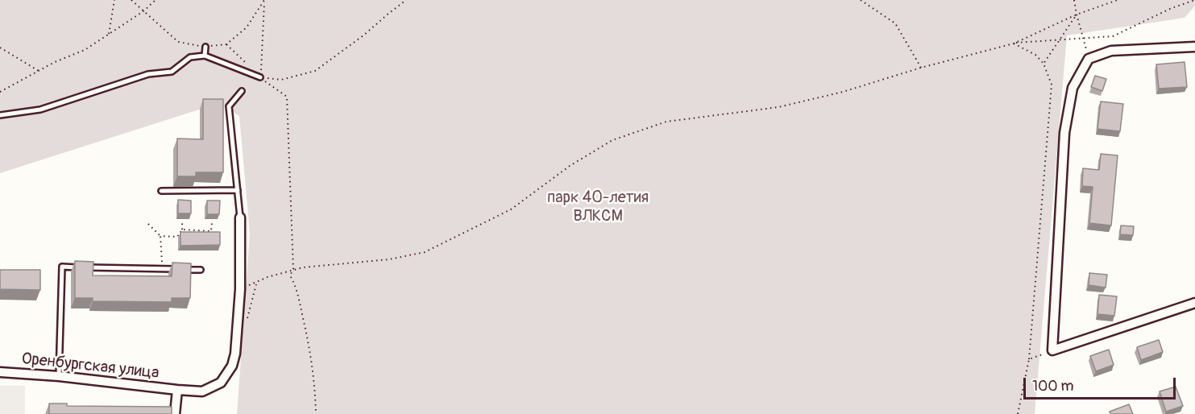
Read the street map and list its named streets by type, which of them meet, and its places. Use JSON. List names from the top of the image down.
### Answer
{
  "streets": {
    "street": ["Оренбургская улица"]
  },
  "parks": ["парк 40-летия ВЛКСМ"],
  "scale_bar": "100 m"
}
